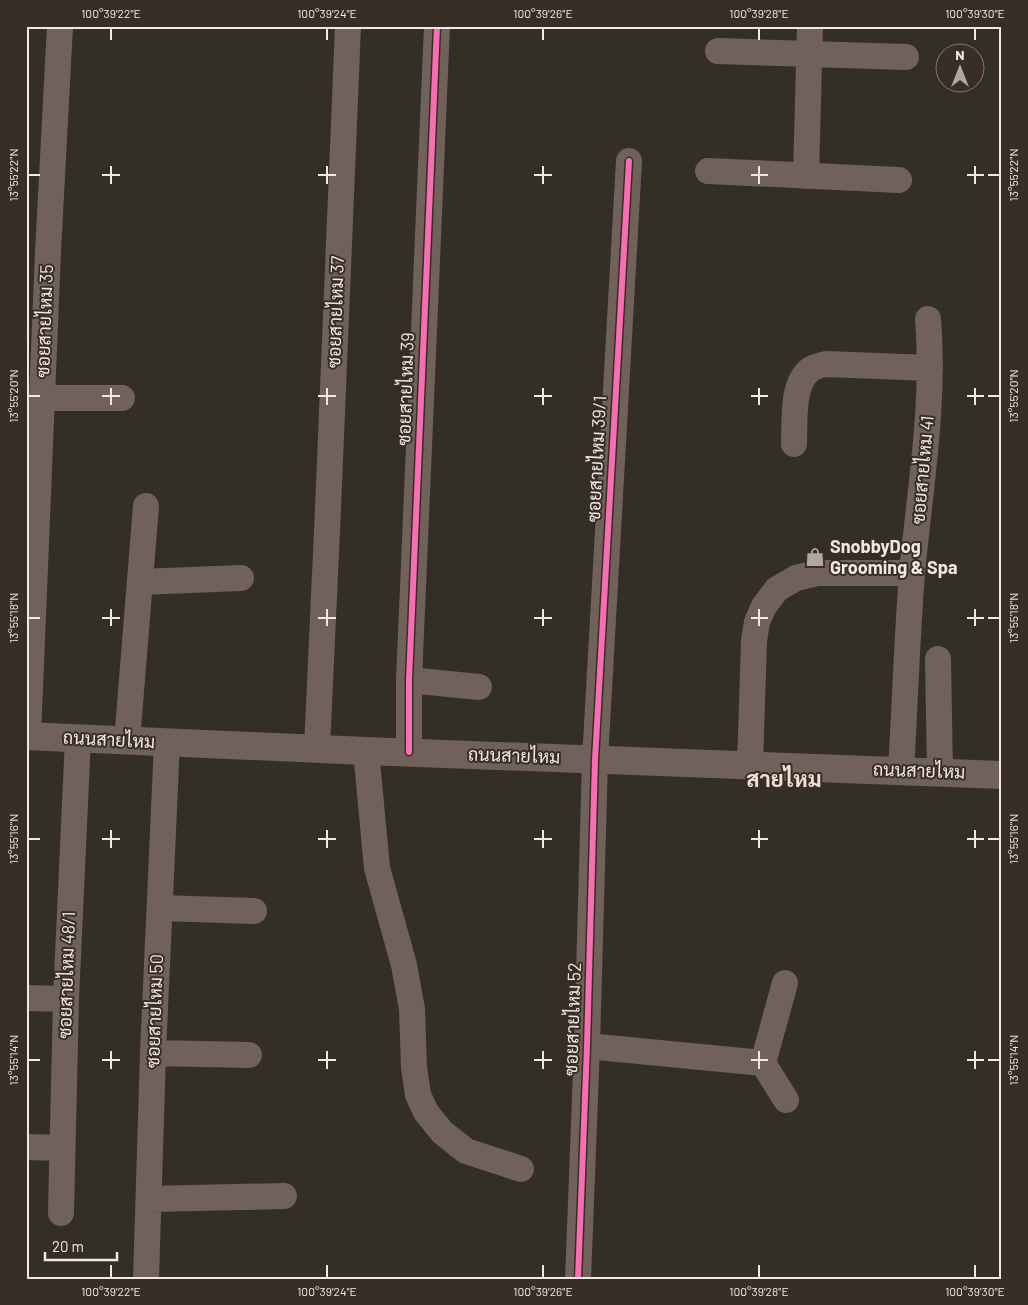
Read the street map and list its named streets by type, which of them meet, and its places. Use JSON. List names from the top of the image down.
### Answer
{
  "streets": {
    "main road": ["ถนนสายไหม"],
    "street": [
      "ซอยสายไหม 37",
      "ซอยสายไหม 35",
      "ซอยสายไหม 39",
      "ซอยสายไหม 39/1",
      "ซอยสายไหม 41",
      "ซอยสายไหม 48/1",
      "ซอยสายไหม 50",
      "ซอยสายไหม 52"
    ]
  },
  "crossings": [
    ["ซอยสายไหม 37", "ถนนสายไหม"],
    ["ซอยสายไหม 35", "ถนนสายไหม"],
    ["ซอยสายไหม 39", "ถนนสายไหม"],
    ["ซอยสายไหม 39/1", "ถนนสายไหม"],
    ["ซอยสายไหม 39/1", "ซอยสายไหม 52"],
    ["ซอยสายไหม 41", "ถนนสายไหม"],
    ["ถนนสายไหม", "ซอยสายไหม 48/1"],
    ["ถนนสายไหม", "ซอยสายไหม 50"],
    ["ถนนสายไหม", "ซอยสายไหม 52"]
  ],
  "districts": ["สายไหม"],
  "places": {
    "shop": ["SnobbyDog Grooming & Spa"]
  },
  "scale_bar": "20 m",
  "north": "top",
  "coordinates": [
    "100°39'22\"E",
    "100°39'24\"E",
    "100°39'26\"E",
    "100°39'28\"E",
    "100°39'30\"E",
    "13°55'22\"N",
    "13°55'20\"N",
    "13°55'18\"N",
    "13°55'16\"N",
    "13°55'14\"N"
  ]
}
